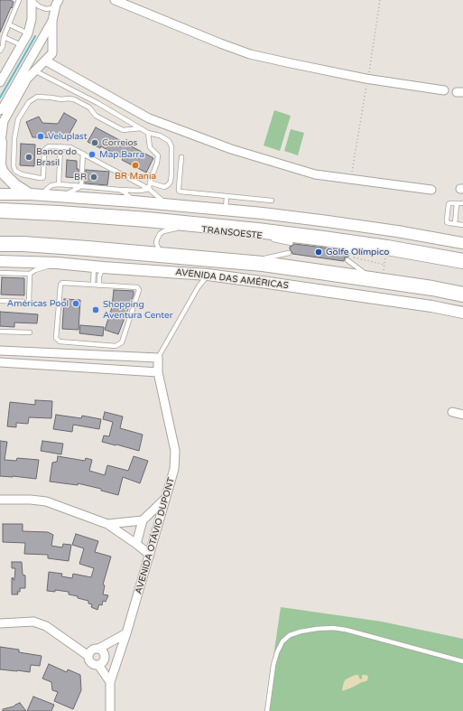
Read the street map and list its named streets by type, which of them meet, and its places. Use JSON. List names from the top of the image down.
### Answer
{
  "streets": {
    "highway": ["AVENIDA DAS AMÉRICAS"],
    "street": ["AVENIDA OTÁVIO DUPONT"],
    "lane": ["TRANSOESTE"]
  },
  "places": [
    "Veluplast",
    "Correios",
    "Map Barra",
    "Banco do Brasil",
    "BR Mania",
    "BR",
    "Golfe Olímpico",
    "Américas Pool",
    "Shopping Aventura Center"
  ]
}
